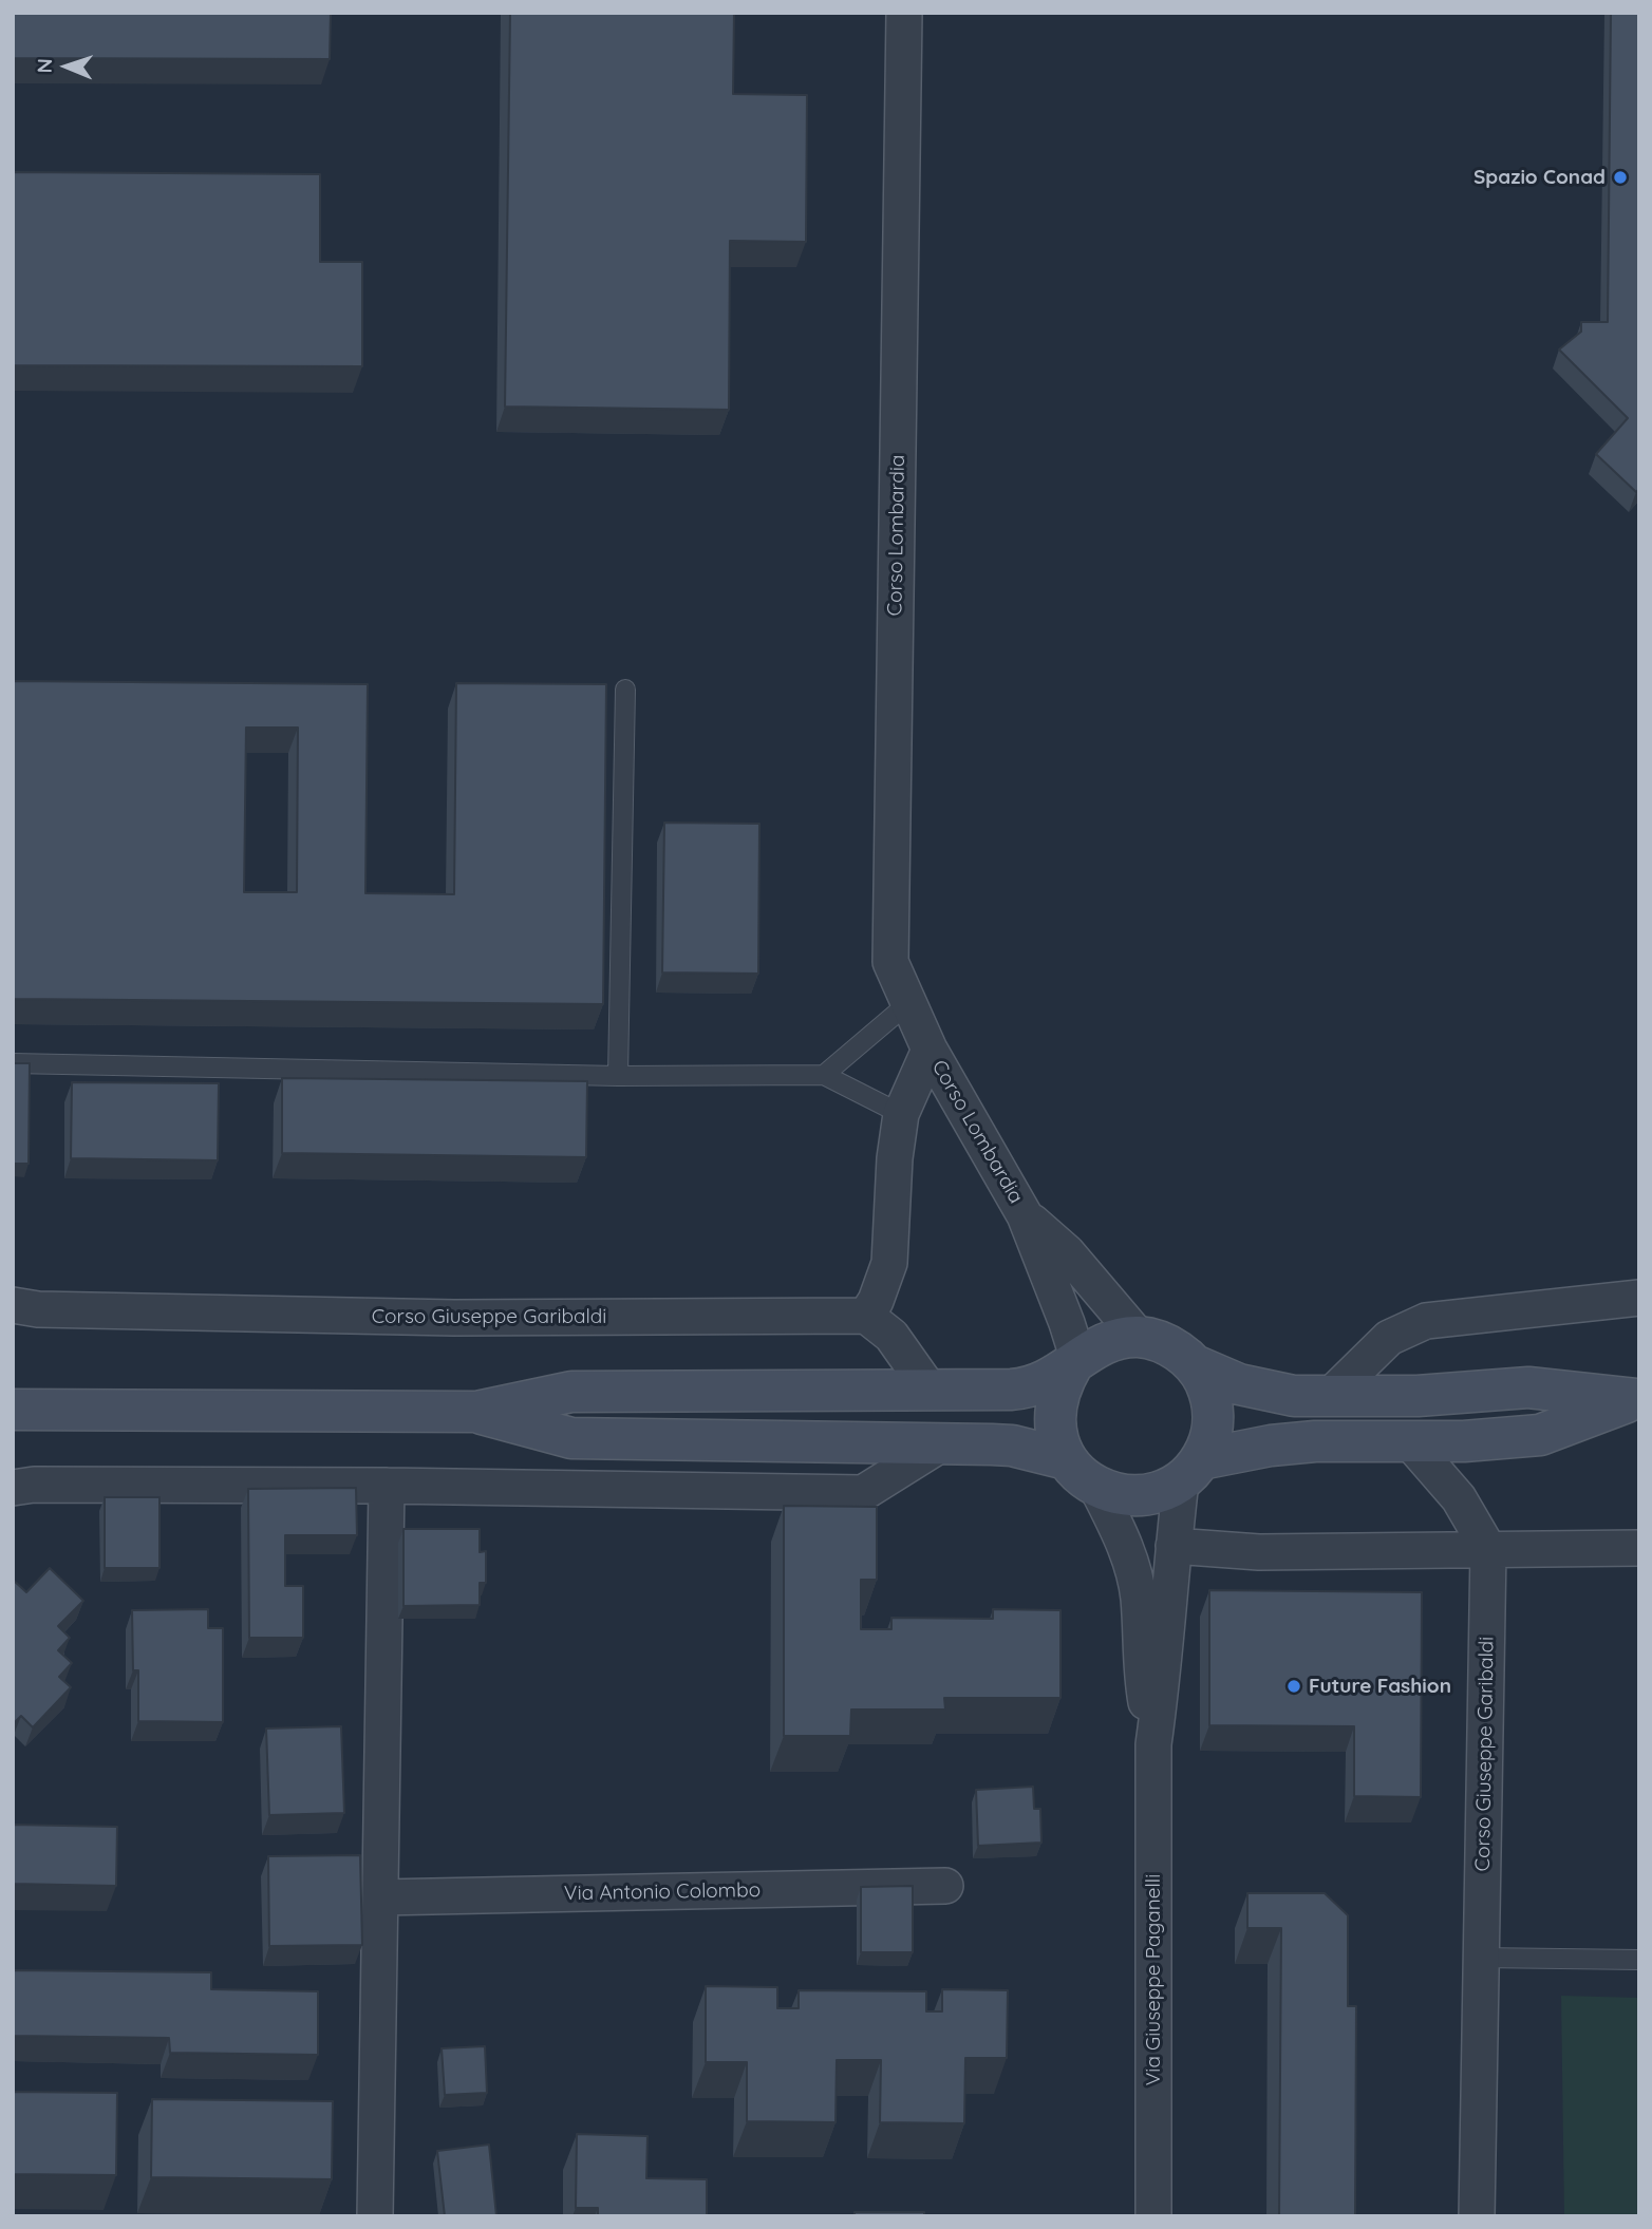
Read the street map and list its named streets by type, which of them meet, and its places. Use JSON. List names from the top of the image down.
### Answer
{
  "streets": {
    "street": [
      "Corso Lombardia",
      "Corso Giuseppe Garibaldi",
      "Via Antonio Colombo",
      "Via Giuseppe Paganelli"
    ]
  },
  "crossings": [
    ["Corso Lombardia", "Corso Giuseppe Garibaldi"],
    ["Corso Lombardia", "Via Giuseppe Paganelli"]
  ],
  "places": ["Spazio Conad", "Future Fashion"],
  "north": "left"
}
